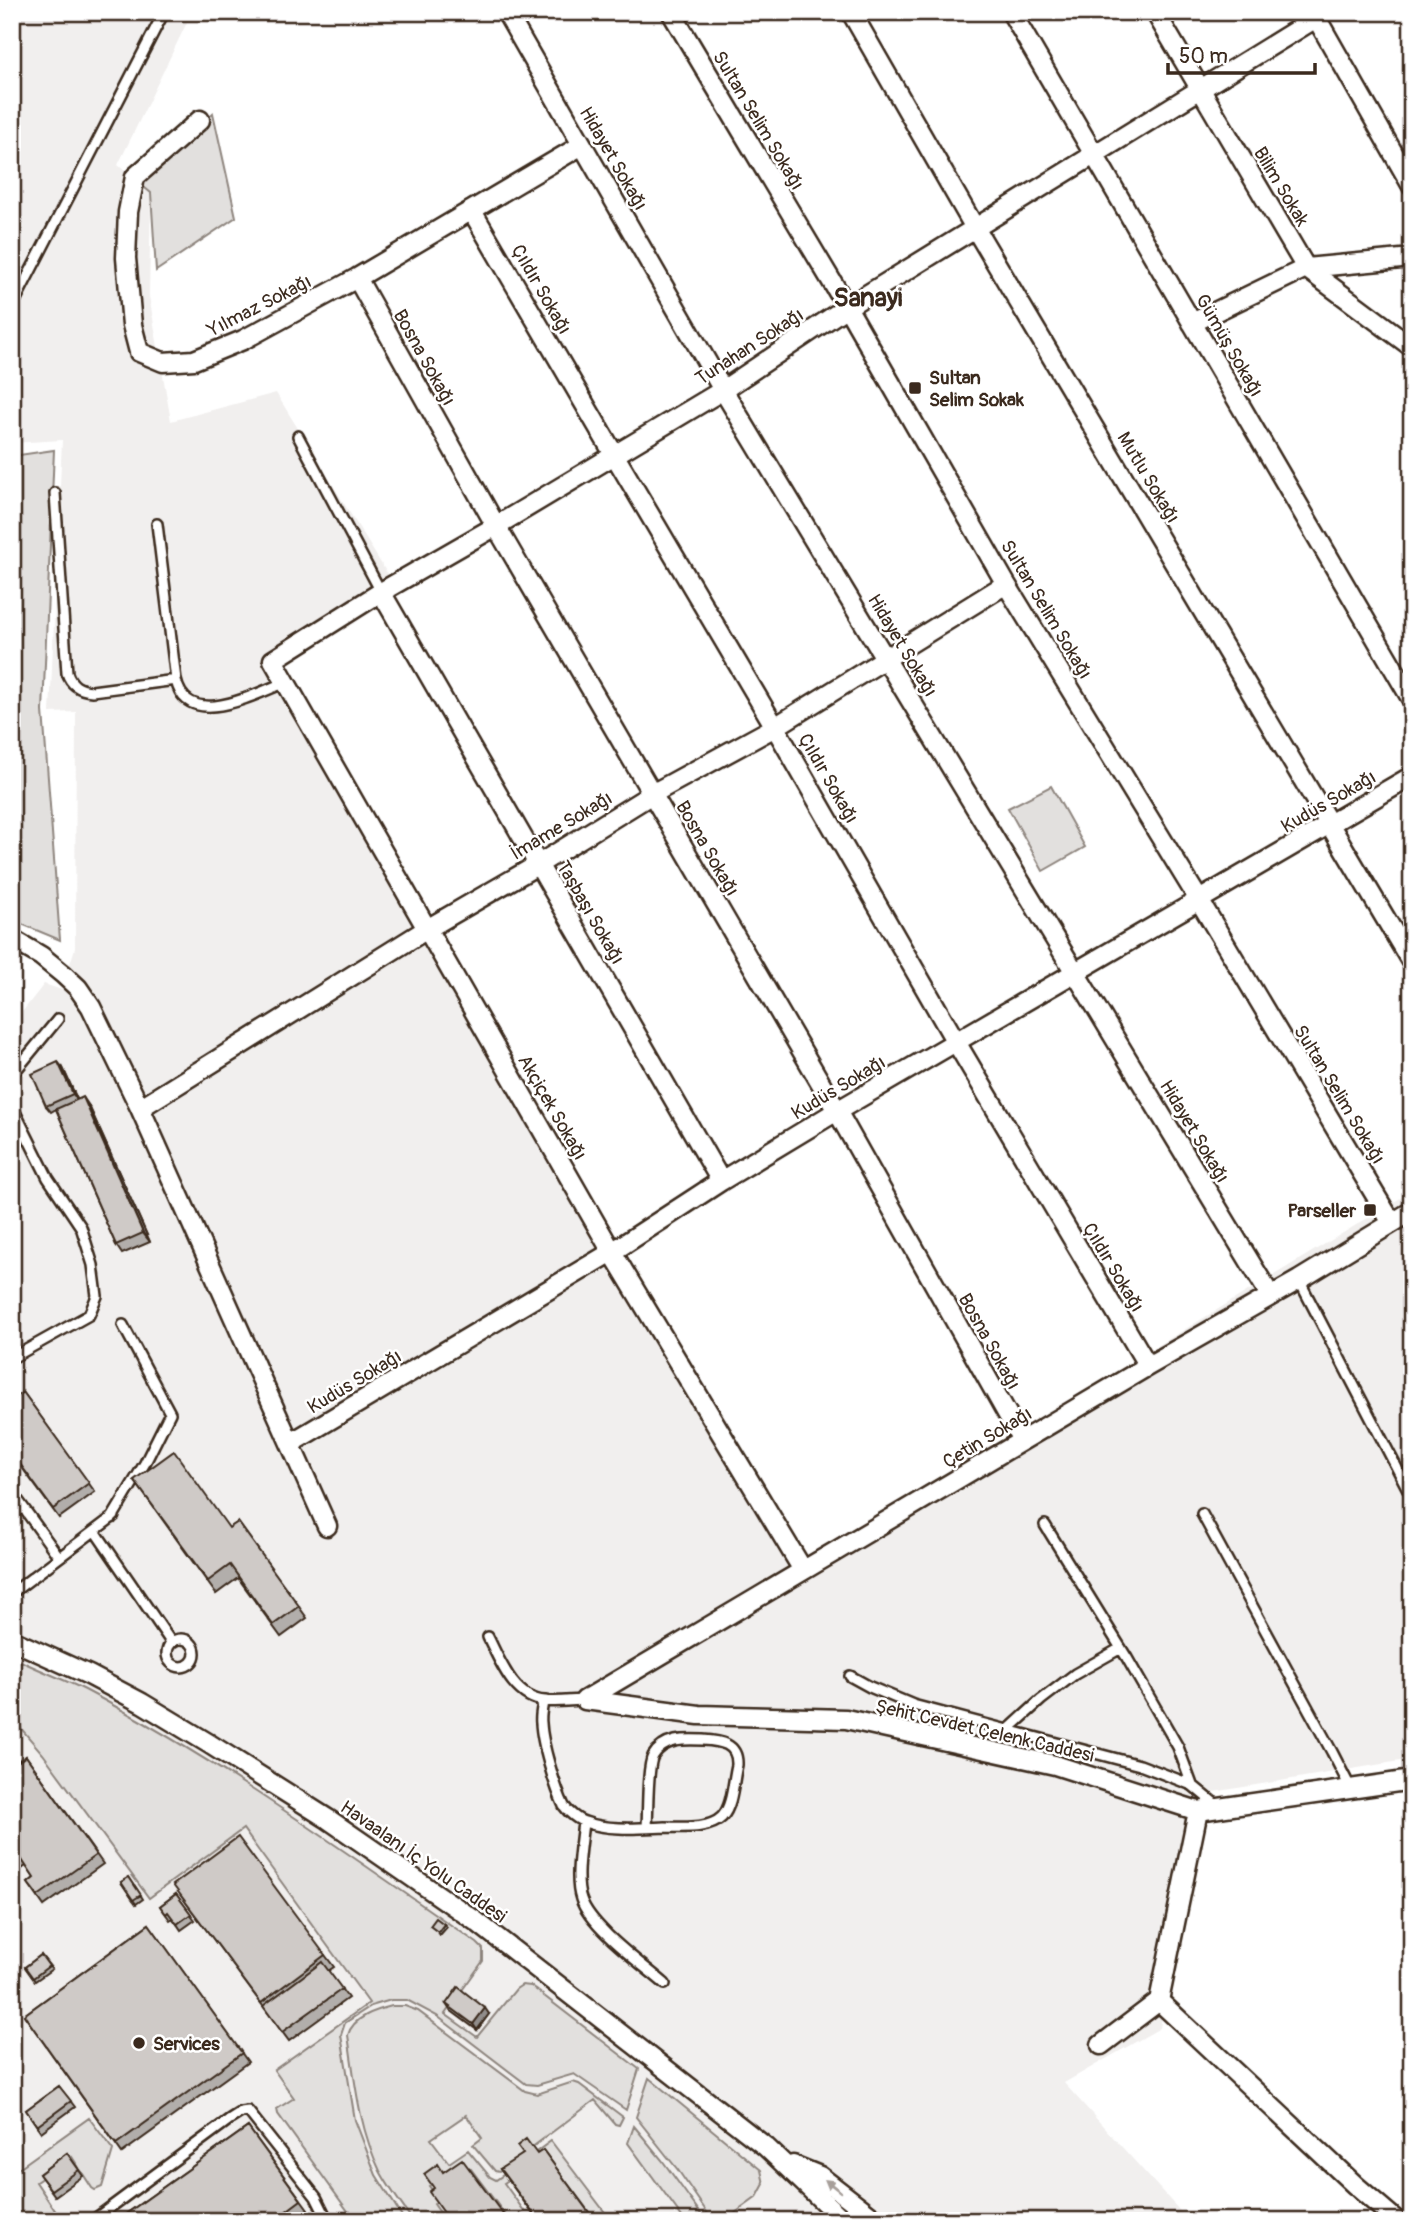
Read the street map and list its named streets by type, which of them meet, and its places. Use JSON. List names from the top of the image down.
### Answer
{
  "streets": {
    "street": [
      "Sultan Selim Sokağı",
      "Hidayet Sokağı",
      "Bilim Sokak",
      "Çıldır Sokağı",
      "Yılmaz Sokağı",
      "Gümüş Sokağı",
      "Tunahan Sokağı",
      "Bosna Sokağı",
      "Mutlu Sokağı",
      "Kudüs Sokağı",
      "İmame Sokağı",
      "Taşbaşı Sokağı",
      "Akçiçek Sokağı",
      "Çetin Sokağı",
      "Şehit Cevdet Çelenk Caddesi",
      "Havaalanı İç Yolu Caddesi"
    ]
  },
  "crossings": [
    ["Sultan Selim Sokağı", "Tunahan Sokağı"],
    ["Sultan Selim Sokağı", "Kudüs Sokağı"],
    ["Sultan Selim Sokağı", "İmame Sokağı"],
    ["Sultan Selim Sokağı", "Çetin Sokağı"],
    ["Hidayet Sokağı", "Yılmaz Sokağı"],
    ["Hidayet Sokağı", "Tunahan Sokağı"],
    ["Hidayet Sokağı", "Kudüs Sokağı"],
    ["Hidayet Sokağı", "İmame Sokağı"],
    ["Hidayet Sokağı", "Çetin Sokağı"],
    ["Bilim Sokak", "Tunahan Sokağı"],
    ["Çıldır Sokağı", "Yılmaz Sokağı"],
    ["Çıldır Sokağı", "Tunahan Sokağı"],
    ["Çıldır Sokağı", "Kudüs Sokağı"],
    ["Çıldır Sokağı", "İmame Sokağı"],
    ["Çıldır Sokağı", "Çetin Sokağı"],
    ["Yılmaz Sokağı", "Bosna Sokağı"],
    ["Gümüş Sokağı", "Tunahan Sokağı"],
    ["Tunahan Sokağı", "Bosna Sokağı"],
    ["Tunahan Sokağı", "Mutlu Sokağı"],
    ["Tunahan Sokağı", "Taşbaşı Sokağı"],
    ["Tunahan Sokağı", "Akçiçek Sokağı"],
    ["Bosna Sokağı", "Kudüs Sokağı"],
    ["Bosna Sokağı", "İmame Sokağı"],
    ["Bosna Sokağı", "Çetin Sokağı"],
    ["Mutlu Sokağı", "Kudüs Sokağı"],
    ["Kudüs Sokağı", "Taşbaşı Sokağı"],
    ["Kudüs Sokağı", "Akçiçek Sokağı"],
    ["İmame Sokağı", "Taşbaşı Sokağı"],
    ["İmame Sokağı", "Akçiçek Sokağı"],
    ["Akçiçek Sokağı", "Çetin Sokağı"],
    ["Çetin Sokağı", "Şehit Cevdet Çelenk Caddesi"]
  ],
  "districts": ["Sanayi"],
  "places": {
    "transit": ["Sultan Selim Sokak", "Parseller"],
    "other": ["Services"]
  },
  "scale_bar": "50 m"
}
